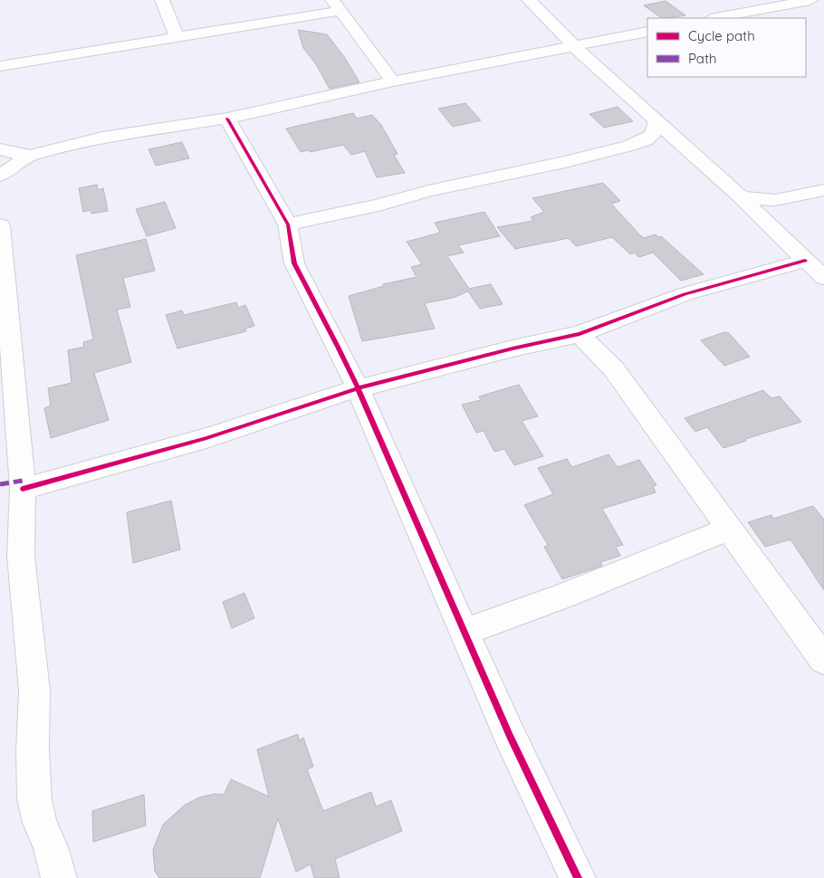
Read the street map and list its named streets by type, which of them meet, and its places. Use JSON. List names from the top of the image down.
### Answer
{
  "legend": ["Cycle path", "Path"]
}
